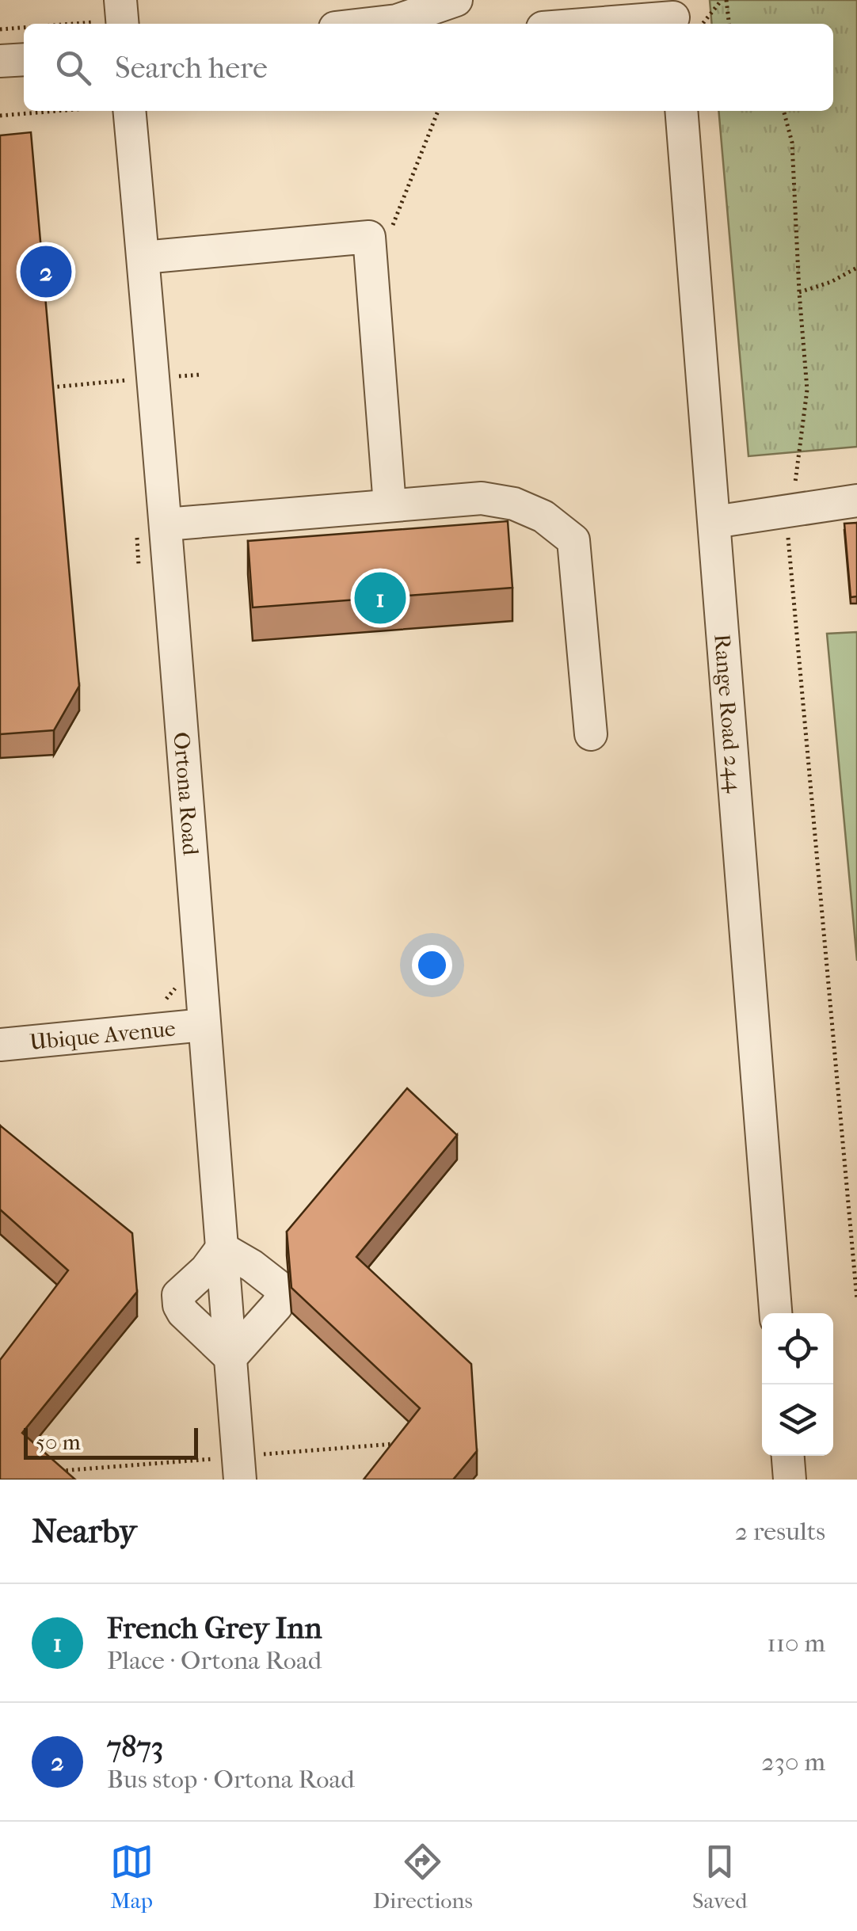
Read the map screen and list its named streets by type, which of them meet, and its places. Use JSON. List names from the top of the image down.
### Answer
{
  "streets": {
    "street": ["Range Road 244", "Ortona Road", "Ubique Avenue"]
  },
  "crossings": [
    ["Ortona Road", "Ubique Avenue"]
  ],
  "scale_bar": "50 m",
  "page": {
    "search": "Search here",
    "pins": ["2", "1"],
    "scale": "50 m",
    "heading": ["Nearby", "2 results"],
    "list": [
      {
        "mark": "1",
        "name": "French Grey Inn",
        "note": "Place · Ortona Road",
        "value": "110 m"
      },
      {
        "mark": "2",
        "name": "7873",
        "note": "Bus stop · Ortona Road",
        "value": "230 m"
      }
    ],
    "nav": ["Map", "Directions", "Saved"]
  }
}
